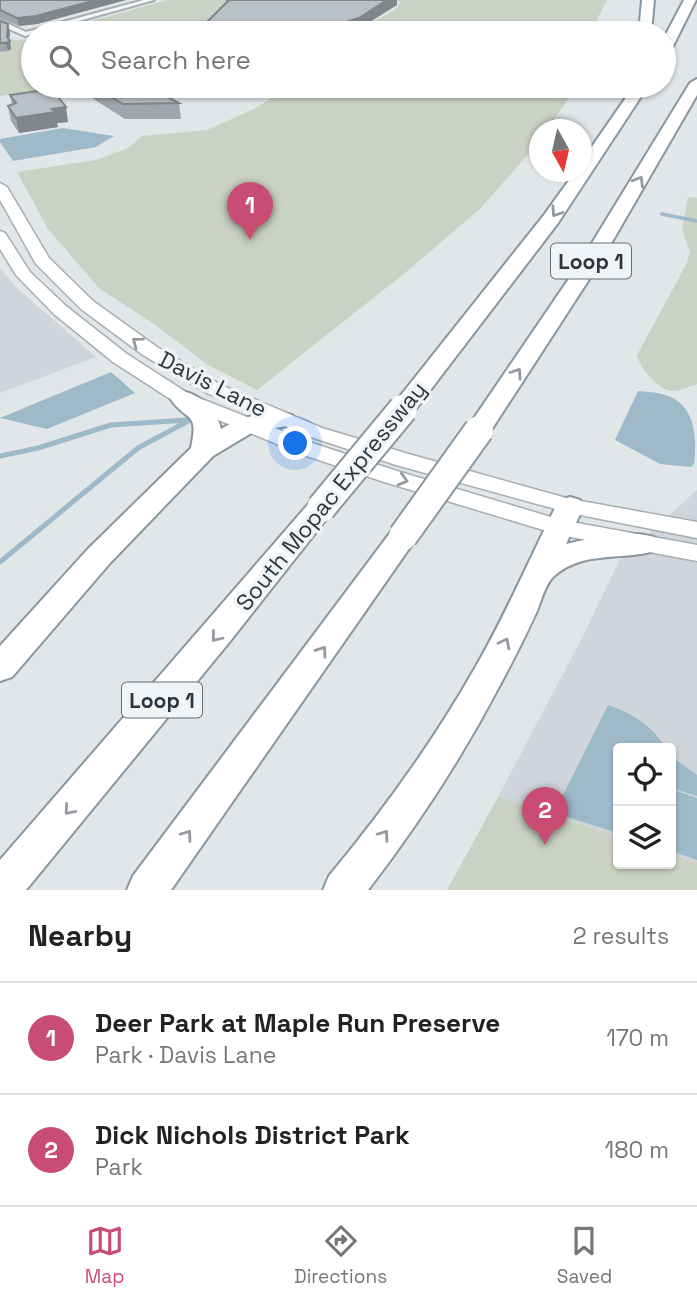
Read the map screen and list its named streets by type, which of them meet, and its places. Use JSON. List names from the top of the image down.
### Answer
{
  "streets": {
    "highway": ["Loop 1", "South Mopac Expressway"],
    "main road": ["Davis Lane"]
  },
  "north": "bottom",
  "page": {
    "search": "Search here",
    "pins": ["1", "2"],
    "heading": ["Nearby", "2 results"],
    "list": [
      {
        "mark": "1",
        "name": "Deer Park at Maple Run Preserve",
        "note": "Park · Davis Lane",
        "value": "170 m"
      },
      {
        "mark": "2",
        "name": "Dick Nichols District Park",
        "note": "Park",
        "value": "180 m"
      }
    ],
    "nav": ["Map", "Directions", "Saved"]
  }
}
